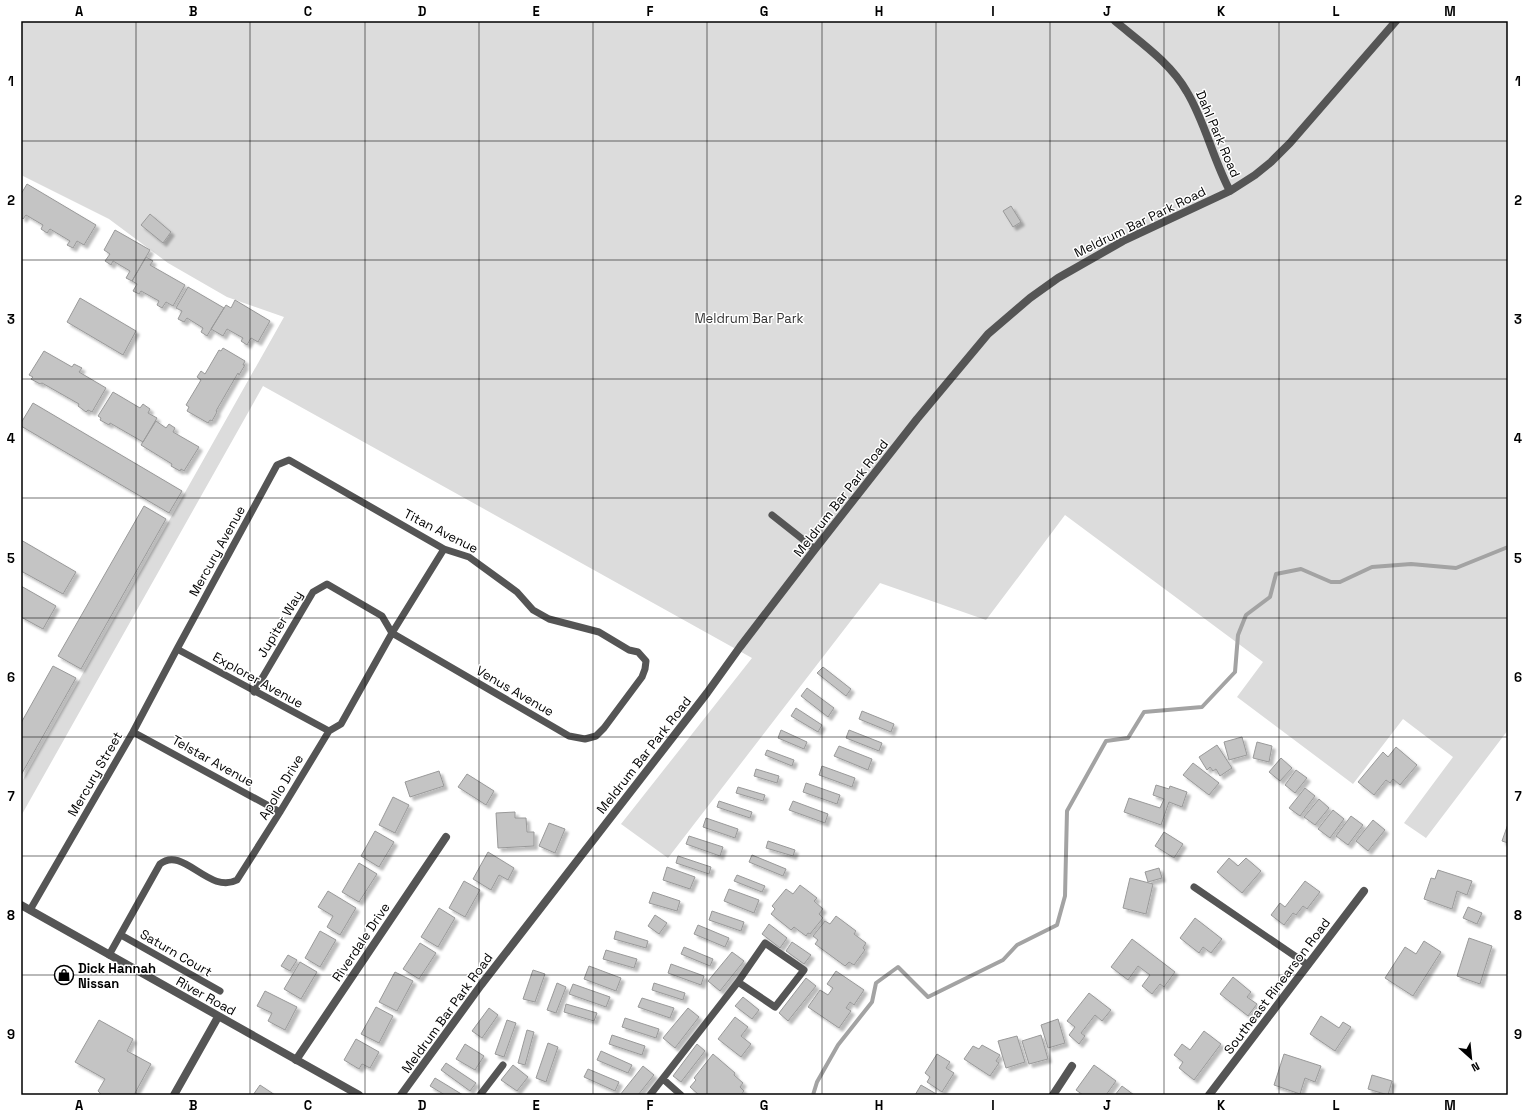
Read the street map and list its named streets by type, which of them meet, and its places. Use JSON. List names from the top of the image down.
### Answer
{
  "streets": {
    "street": [
      "Dahl Park Road",
      "Meldrum Bar Park Road",
      "Riverdale Drive",
      "Southeast Rinearson Road",
      "River Road"
    ],
    "lane": [
      "Titan Avenue",
      "Mercury Avenue",
      "Jupiter Way",
      "Explorer Avenue",
      "Venus Avenue",
      "Telstar Avenue",
      "Mercury Street",
      "Apollo Drive",
      "Saturn Court"
    ]
  },
  "crossings": [
    ["Dahl Park Road", "Meldrum Bar Park Road"],
    ["Titan Avenue", "Mercury Avenue"],
    ["Titan Avenue", "Venus Avenue"],
    ["Titan Avenue", "Apollo Drive"],
    ["Mercury Avenue", "Explorer Avenue"],
    ["Mercury Avenue", "Mercury Street"],
    ["Jupiter Way", "Explorer Avenue"],
    ["Jupiter Way", "Venus Avenue"],
    ["Jupiter Way", "Apollo Drive"],
    ["Explorer Avenue", "Mercury Street"],
    ["Explorer Avenue", "Apollo Drive"],
    ["Venus Avenue", "Apollo Drive"],
    ["Telstar Avenue", "Mercury Street"],
    ["Telstar Avenue", "Apollo Drive"],
    ["Mercury Street", "River Road"],
    ["Apollo Drive", "Saturn Court"],
    ["Apollo Drive", "River Road"],
    ["Riverdale Drive", "River Road"]
  ],
  "parks": ["Meldrum Bar Park"],
  "places": {
    "shop": ["Dick Hannah Nissan"]
  },
  "north": "bottom right",
  "grid": {
    "columns": [
      "A",
      "B",
      "C",
      "D",
      "E",
      "F",
      "G",
      "H",
      "I",
      "J",
      "K",
      "L",
      "M"
    ],
    "rows": [
      "1",
      "2",
      "3",
      "4",
      "5",
      "6",
      "7",
      "8",
      "9"
    ]
  }
}
